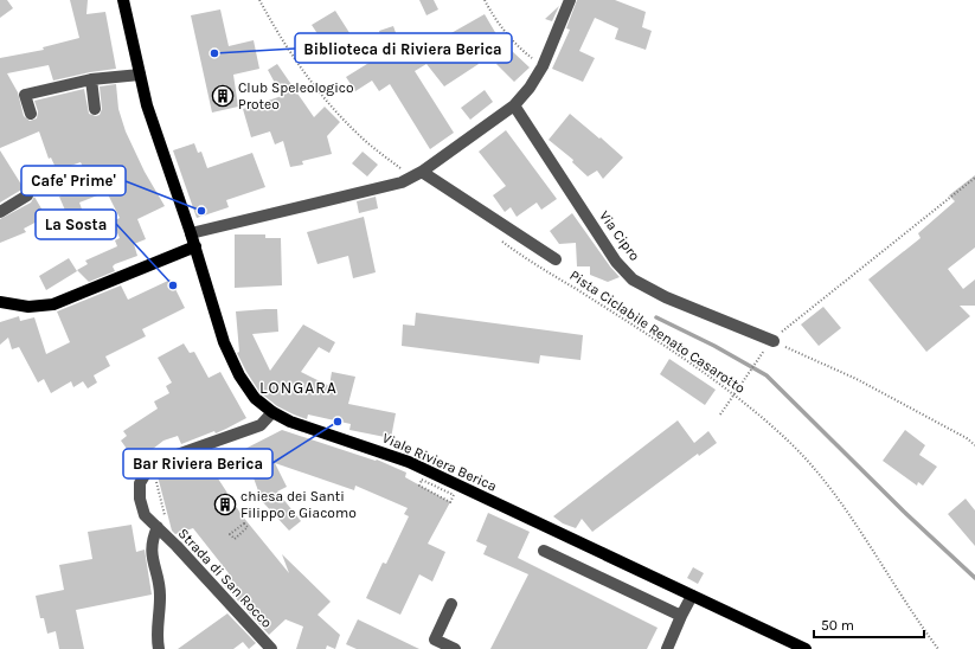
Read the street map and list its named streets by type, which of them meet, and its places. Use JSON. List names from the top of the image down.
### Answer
{
  "streets": {
    "main road": ["Viale Riviera Berica"],
    "street": ["Via Cipro", "Strada di San Rocco"],
    "path": ["Pista Ciclabile Renato Casarotto"]
  },
  "crossings": [
    ["Viale Riviera Berica", "Strada di San Rocco"]
  ],
  "districts": ["LONGARA"],
  "places": {
    "other": [
      "Biblioteca di Riviera Berica",
      "Cafe' Prime'",
      "La Sosta",
      "Bar Riviera Berica"
    ],
    "building": ["Club Speleologico Proteo", "chiesa dei Santi Filippo e Giacomo"]
  },
  "scale_bar": "50 m"
}
